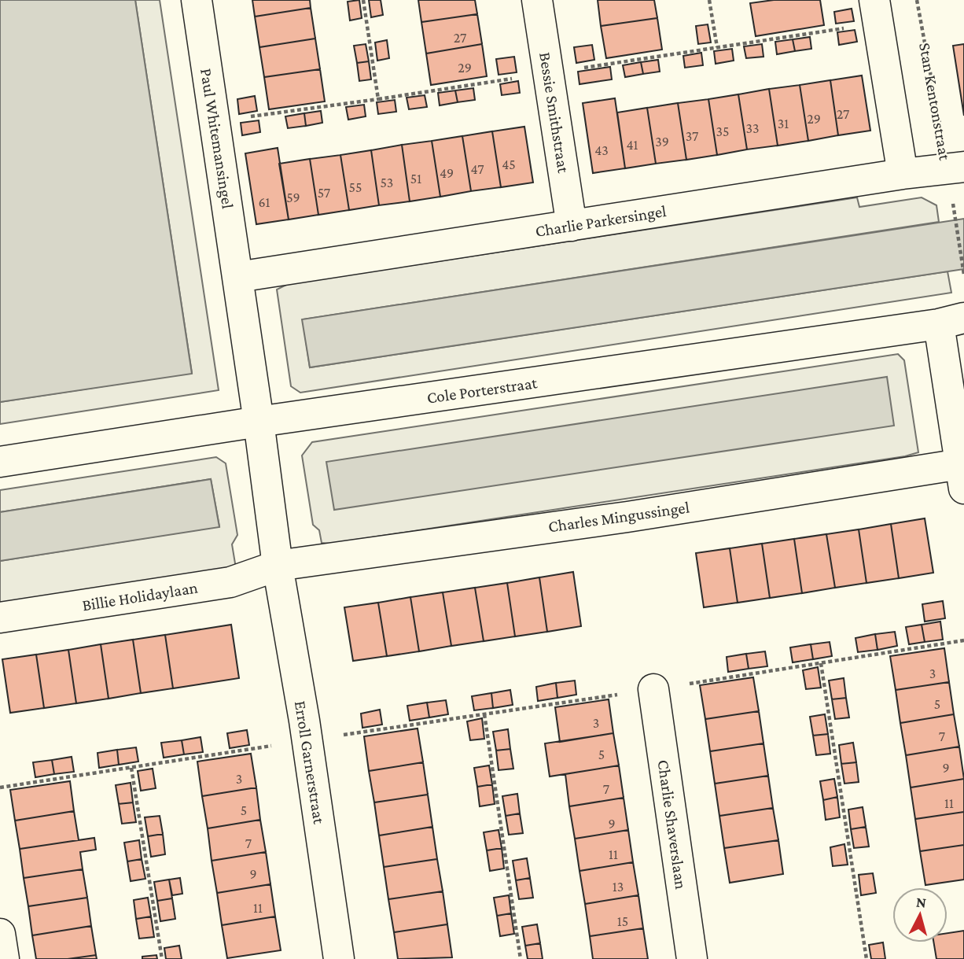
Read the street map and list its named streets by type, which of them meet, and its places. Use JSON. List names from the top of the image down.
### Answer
{
  "streets": {
    "street": [
      "Bessie Smithstraat",
      "Paul Whitemansingel",
      "Charlie Parkersingel",
      "Cole Porterstraat",
      "Charles Mingussingel",
      "Billie Holidaylaan",
      "Erroll Garnerstraat",
      "Charlie Shaverslaan"
    ],
    "path": ["Stan Kentonstraat"]
  },
  "crossings": [
    ["Stan Kentonstraat", "Charlie Parkersingel"],
    ["Bessie Smithstraat", "Charlie Parkersingel"],
    ["Paul Whitemansingel", "Charlie Parkersingel"],
    ["Paul Whitemansingel", "Cole Porterstraat"],
    ["Paul Whitemansingel", "Erroll Garnerstraat"],
    ["Cole Porterstraat", "Erroll Garnerstraat"],
    ["Charles Mingussingel", "Billie Holidaylaan"],
    ["Charles Mingussingel", "Erroll Garnerstraat"],
    ["Billie Holidaylaan", "Erroll Garnerstraat"]
  ],
  "house_numbers": [
    "27",
    "29",
    "27",
    "29",
    "31",
    "33",
    "35",
    "37",
    "39",
    "41",
    "43",
    "45",
    "47",
    "49",
    "51",
    "53",
    "55",
    "57",
    "59",
    "61",
    "3",
    "5",
    "3",
    "7",
    "5",
    "9",
    "3",
    "7",
    "11",
    "5",
    "9",
    "7",
    "11",
    "9",
    "13",
    "11",
    "15"
  ],
  "north": "top"
}
